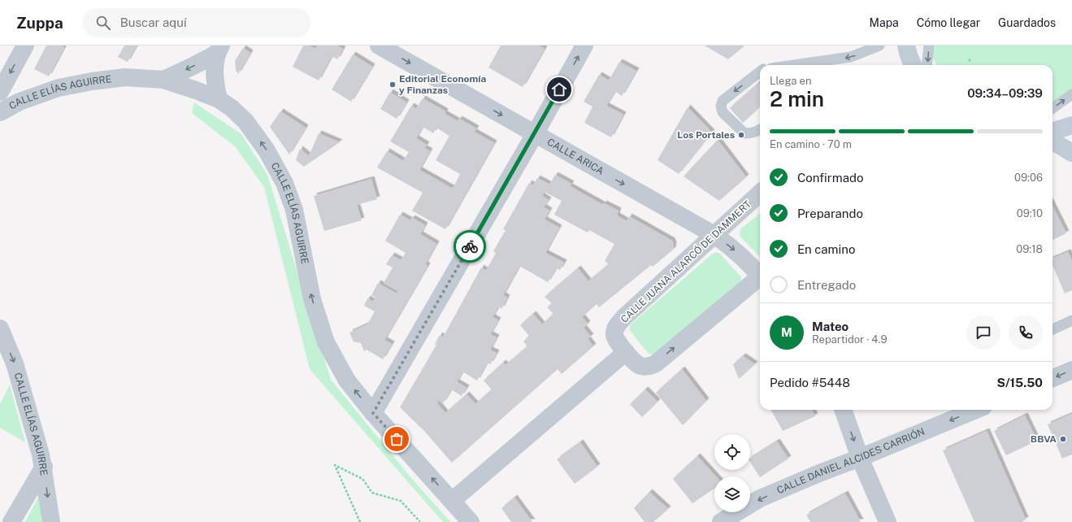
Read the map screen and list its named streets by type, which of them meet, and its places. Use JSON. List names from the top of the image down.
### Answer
{
  "streets": {
    "street": [
      "CALLE ELÍAS AGUIRRE",
      "CALLE ARICA",
      "CALLE JUANA ALARCÓ DE DAMMERT",
      "CALLE DANIEL ALCIDES CARRIÓN"
    ]
  },
  "crossings": [
    ["CALLE ARICA", "CALLE JUANA ALARCÓ DE DAMMERT"]
  ],
  "one_way": ["CALLE ARICA", "CALLE DANIEL ALCIDES CARRIÓN"],
  "places": ["Editorial Economía y Finanzas", "Los Portales", "BBVA"],
  "page": {
    "header": "Zuppa",
    "search": "Buscar aquí",
    "nav": ["Mapa", "Cómo llegar", "Guardados"],
    "heading": ["2 min", "Llega en", "09:34–09:39"],
    "panel": [
      "Mateo",
      "Repartidor · 4.9",
      "Pedido #5448",
      "S/15.50"
    ],
    "bar": "En camino · 70 m",
    "list": [
      ["Confirmado", "09:06"],
      ["Preparando", "09:10"],
      ["En camino", "09:18"],
      "Entregado"
    ],
    "round": "M"
  }
}
